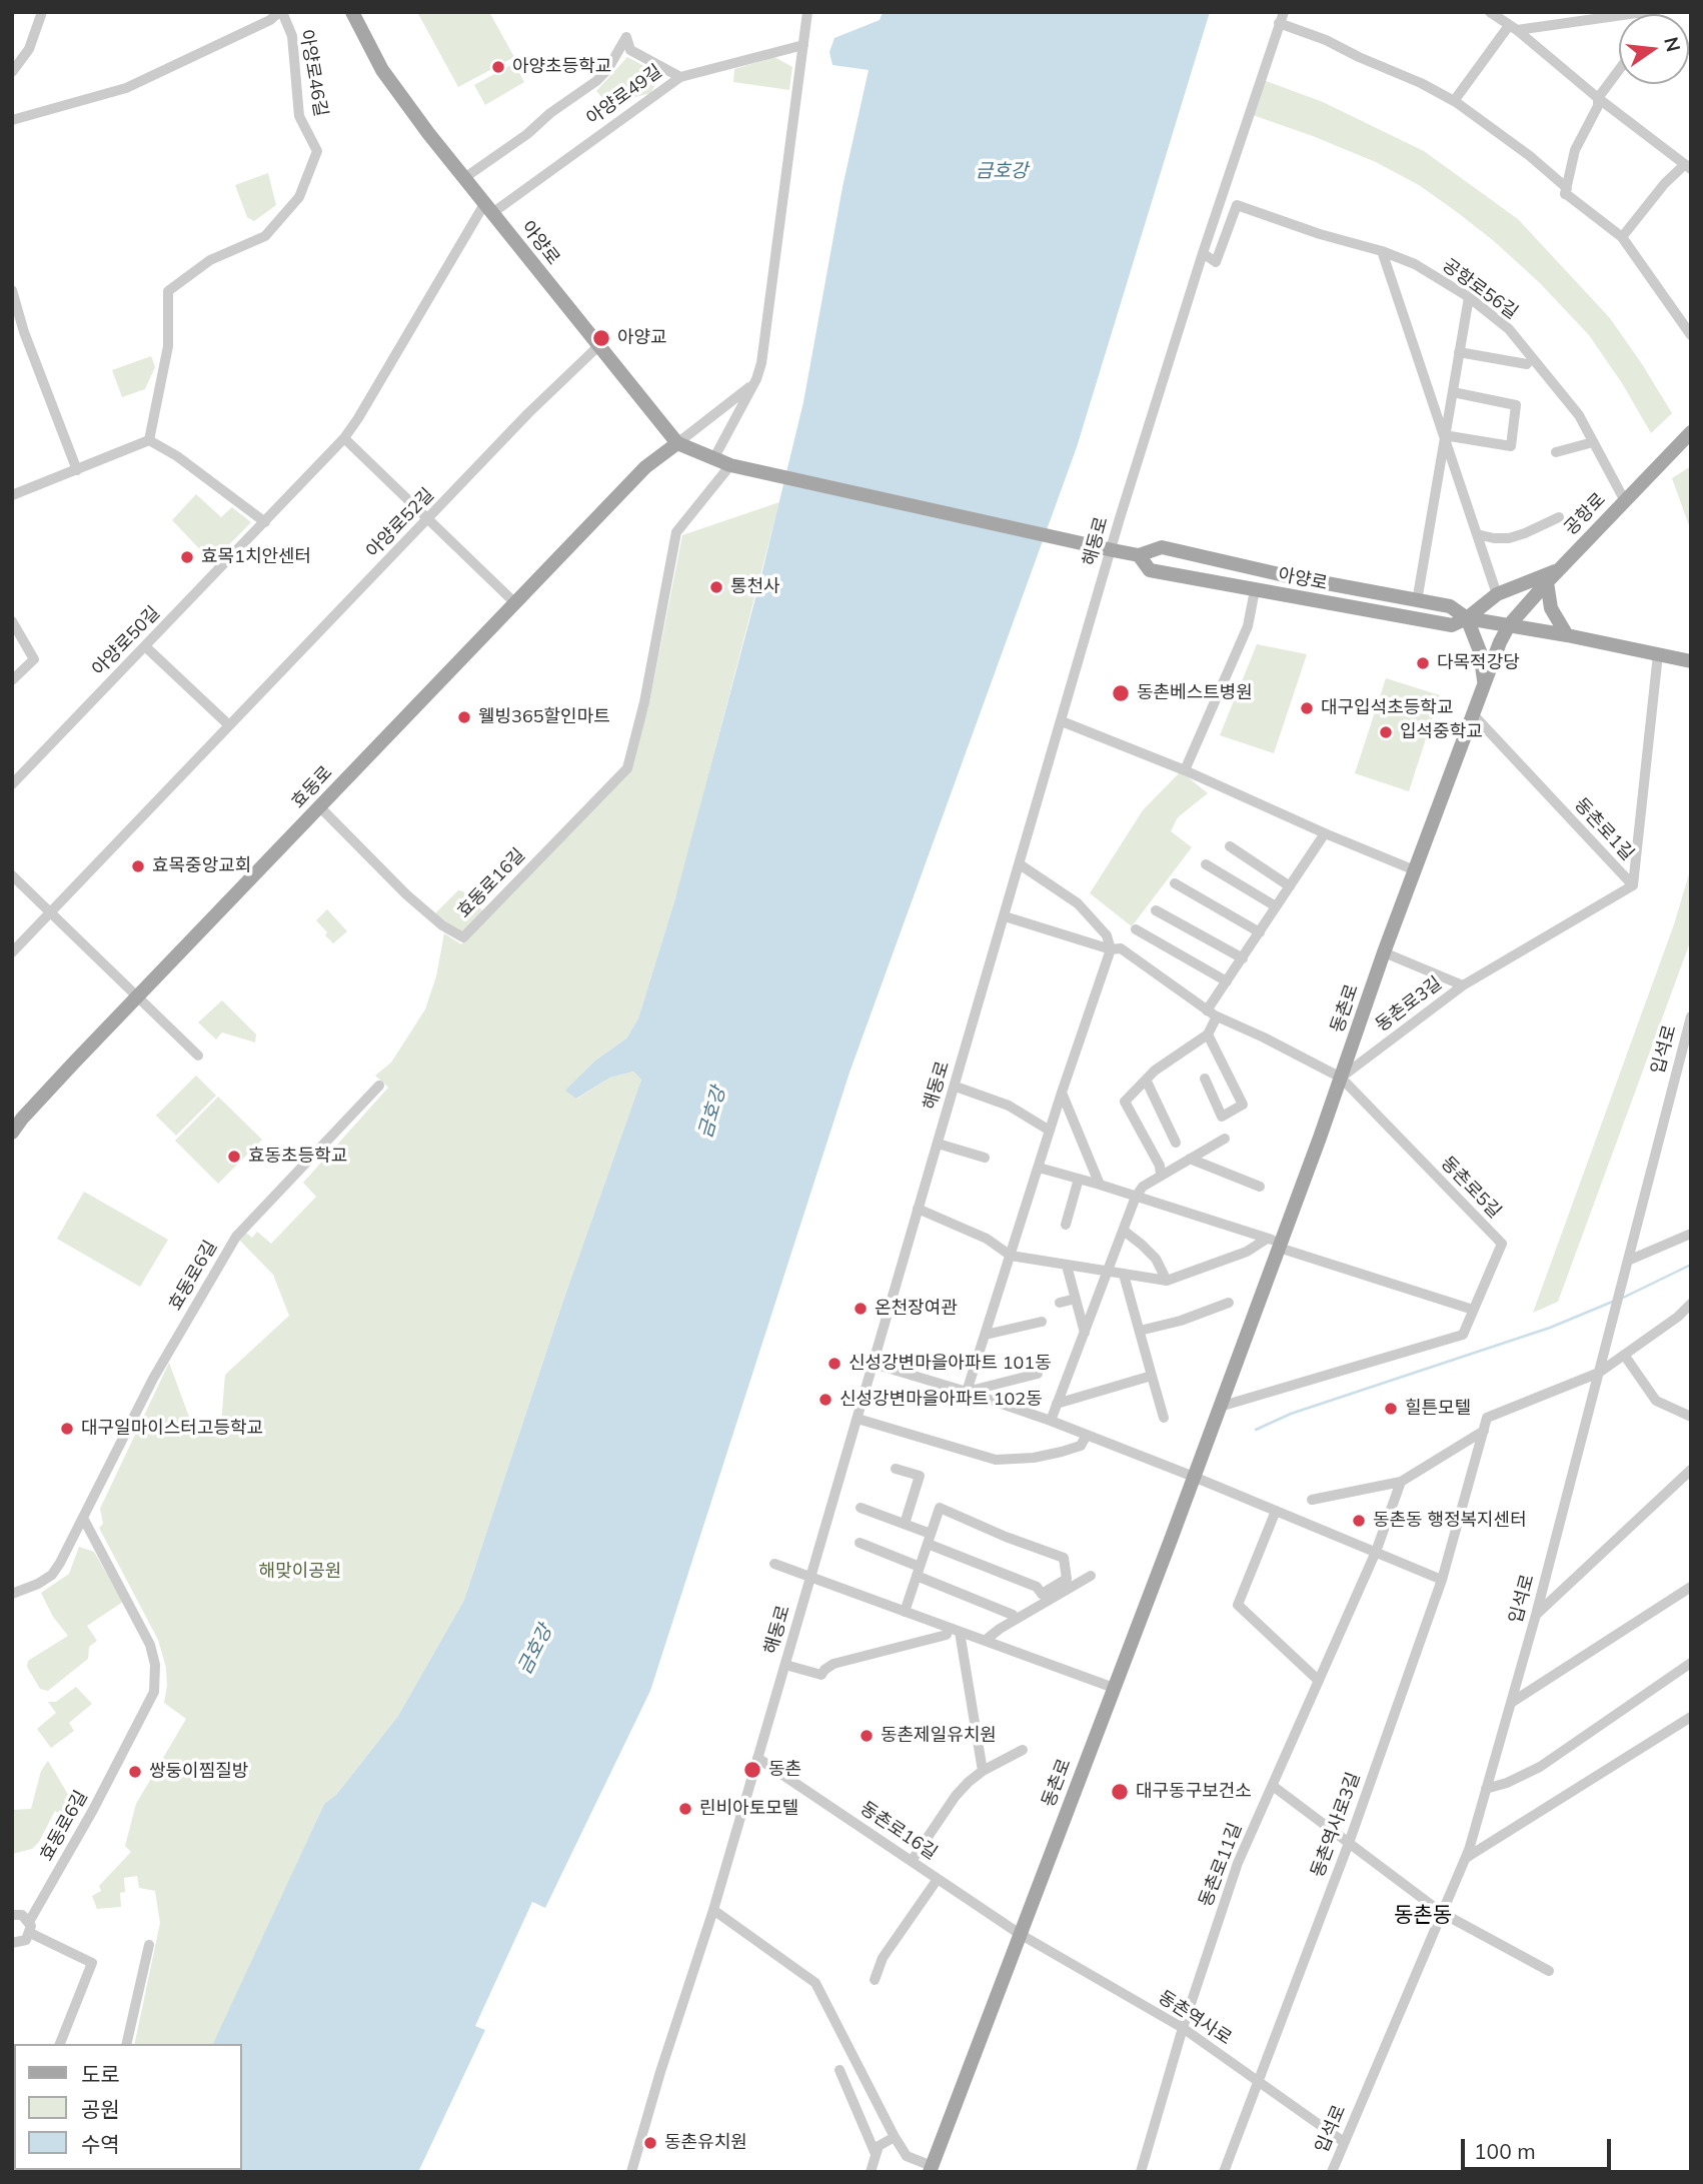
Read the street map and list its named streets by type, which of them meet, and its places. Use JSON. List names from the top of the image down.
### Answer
{
  "streets": {
    "main road": [
      "아양로",
      "공항로",
      "효동로",
      "동촌로"
    ],
    "street": [
      "아양로46길",
      "아양로49길",
      "공항로56길",
      "아양로52길",
      "해동로",
      "아양로50길",
      "동촌로1길",
      "효동로16길",
      "동촌로3길",
      "입석로",
      "동촌로5길",
      "효동로6길",
      "동촌역사로3길",
      "동촌로16길",
      "동촌로11길",
      "동촌역사로"
    ]
  },
  "crossings": [
    ["아양로49길", "아양로"],
    ["아양로49길", "아양로50길"],
    ["아양로", "공항로"],
    ["아양로", "아양로52길"],
    ["아양로", "해동로"],
    ["아양로", "아양로50길"],
    ["아양로", "효동로"],
    ["아양로", "효동로16길"],
    ["아양로", "동촌로"],
    ["공항로56길", "공항로"],
    ["공항로56길", "해동로"],
    ["공항로", "동촌로"],
    ["해동로", "동촌로16길"],
    ["효동로", "효동로16길"],
    ["동촌로1길", "동촌로3길"],
    ["동촌로1길", "동촌로"],
    ["동촌로3길", "동촌로"],
    ["동촌로3길", "동촌로5길"],
    ["동촌로", "동촌로5길"],
    ["동촌로", "동촌로16길"],
    ["동촌로", "동촌역사로"],
    ["입석로", "동촌역사로3길"],
    ["입석로", "동촌역사로"],
    ["동촌역사로3길", "동촌역사로"],
    ["동촌로16길", "동촌역사로"],
    ["동촌로11길", "동촌역사로"]
  ],
  "districts": ["동촌동"],
  "water": ["금호강"],
  "parks": ["해맞이공원"],
  "places": [
    "아양초등학교",
    "아양교",
    "효목1치안센터",
    "통천사",
    "다목적강당",
    "동촌베스트병원",
    "대구입석초등학교",
    "웰빙365할인마트",
    "입석중학교",
    "효목중앙교회",
    "효동초등학교",
    "온천장여관",
    "신성강변마을아파트 101동",
    "신성강변마을아파트 102동",
    "힐튼모텔",
    "대구일마이스터고등학교",
    "동촌동 행정복지센터",
    "동촌제일유치원",
    "동촌",
    "쌍둥이찜질방",
    "대구동구보건소",
    "린비아토모텔",
    "동촌유치원"
  ],
  "legend": ["도로", "공원", "수역"],
  "scale_bar": "100 m",
  "north": "right"
}
